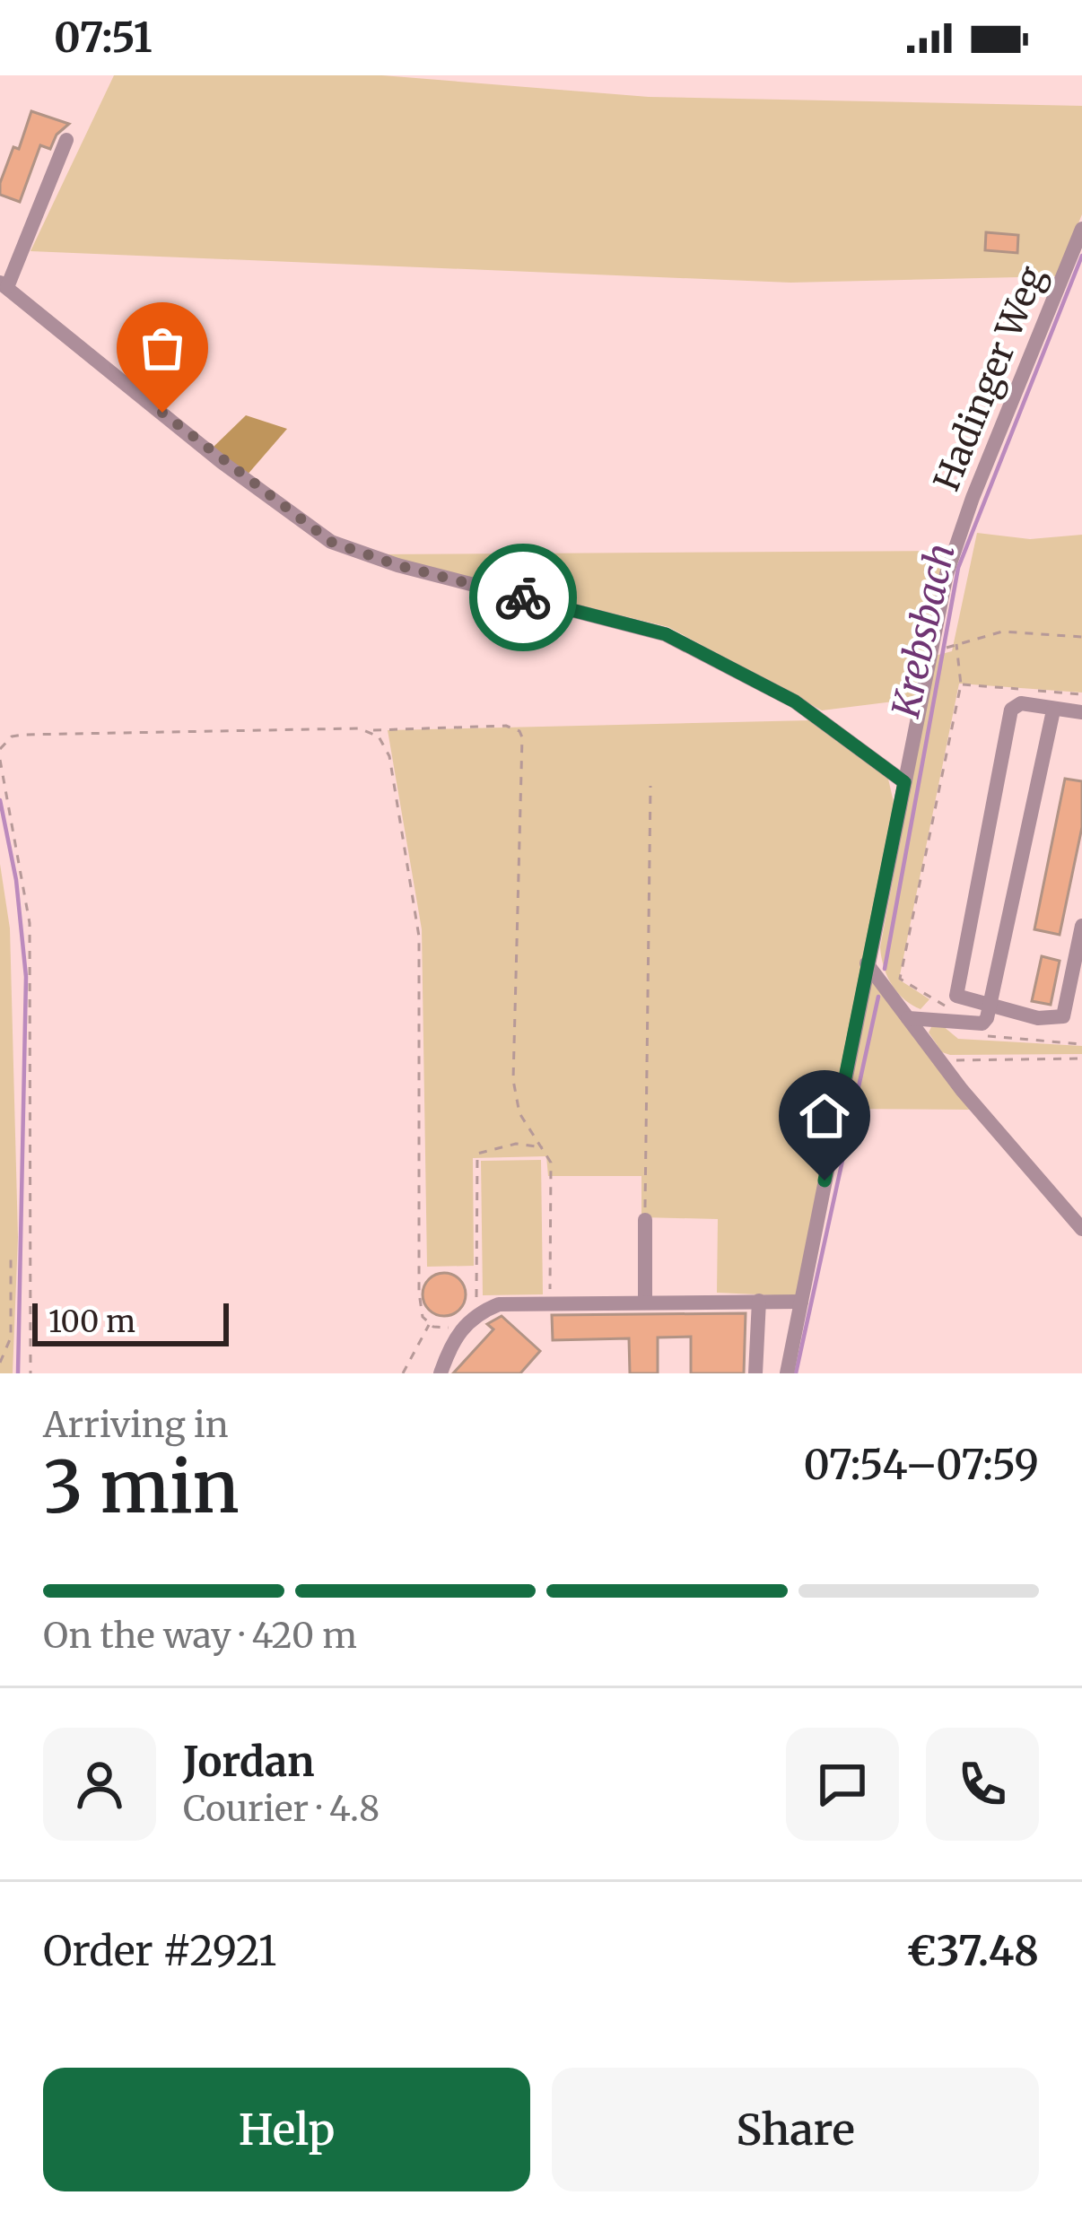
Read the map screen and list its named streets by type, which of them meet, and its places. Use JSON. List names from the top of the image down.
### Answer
{
  "streets": {
    "street": ["Hadinger Weg"]
  },
  "water": ["Krebsbach"],
  "scale_bar": "100 m",
  "page": {
    "status": "07:51",
    "scale": "100 m",
    "heading": ["3 min", "Arriving in", "07:54–07:59"],
    "panel": [
      "Jordan",
      "Courier · 4.8",
      "Order #2921",
      "€37.48"
    ],
    "bar": "On the way · 420 m",
    "buttons": ["Help", "Share"]
  }
}
